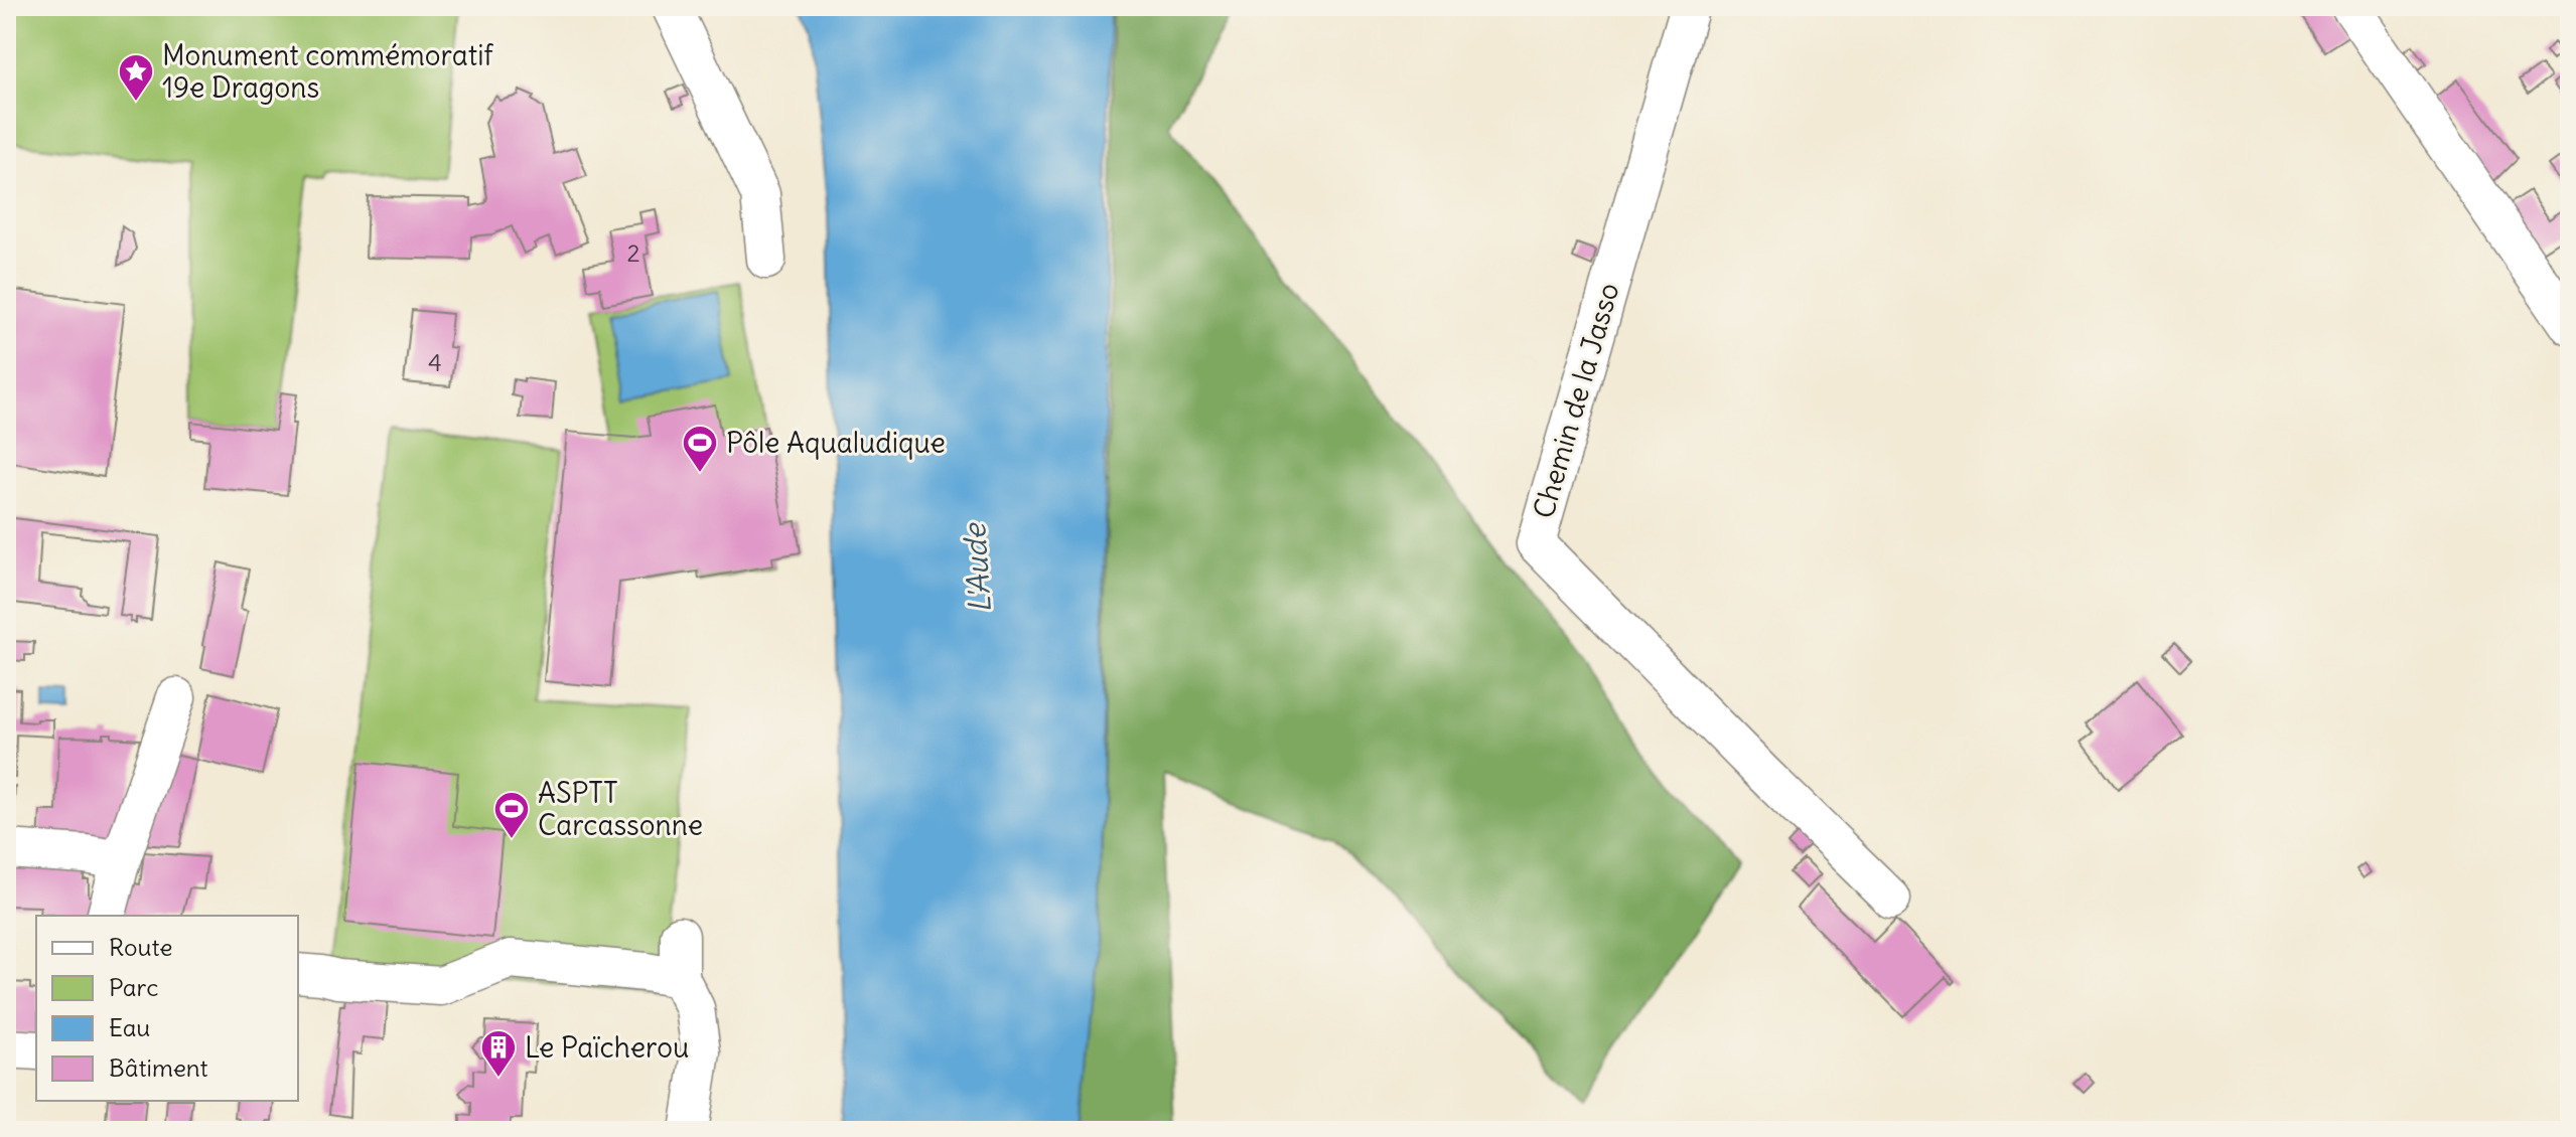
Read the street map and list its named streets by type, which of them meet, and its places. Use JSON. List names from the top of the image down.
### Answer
{
  "streets": {
    "street": ["Chemin de la Jasso"]
  },
  "water": ["L'Aude"],
  "places": {
    "place": ["Monument commémoratif 19e Dragons"],
    "sports": ["Pôle Aqualudique", "ASPTT Carcassonne"],
    "building": ["Le Païcherou"]
  },
  "house_numbers": ["2", "4"],
  "legend": [
    "Route",
    "Parc",
    "Eau",
    "Bâtiment"
  ]
}
